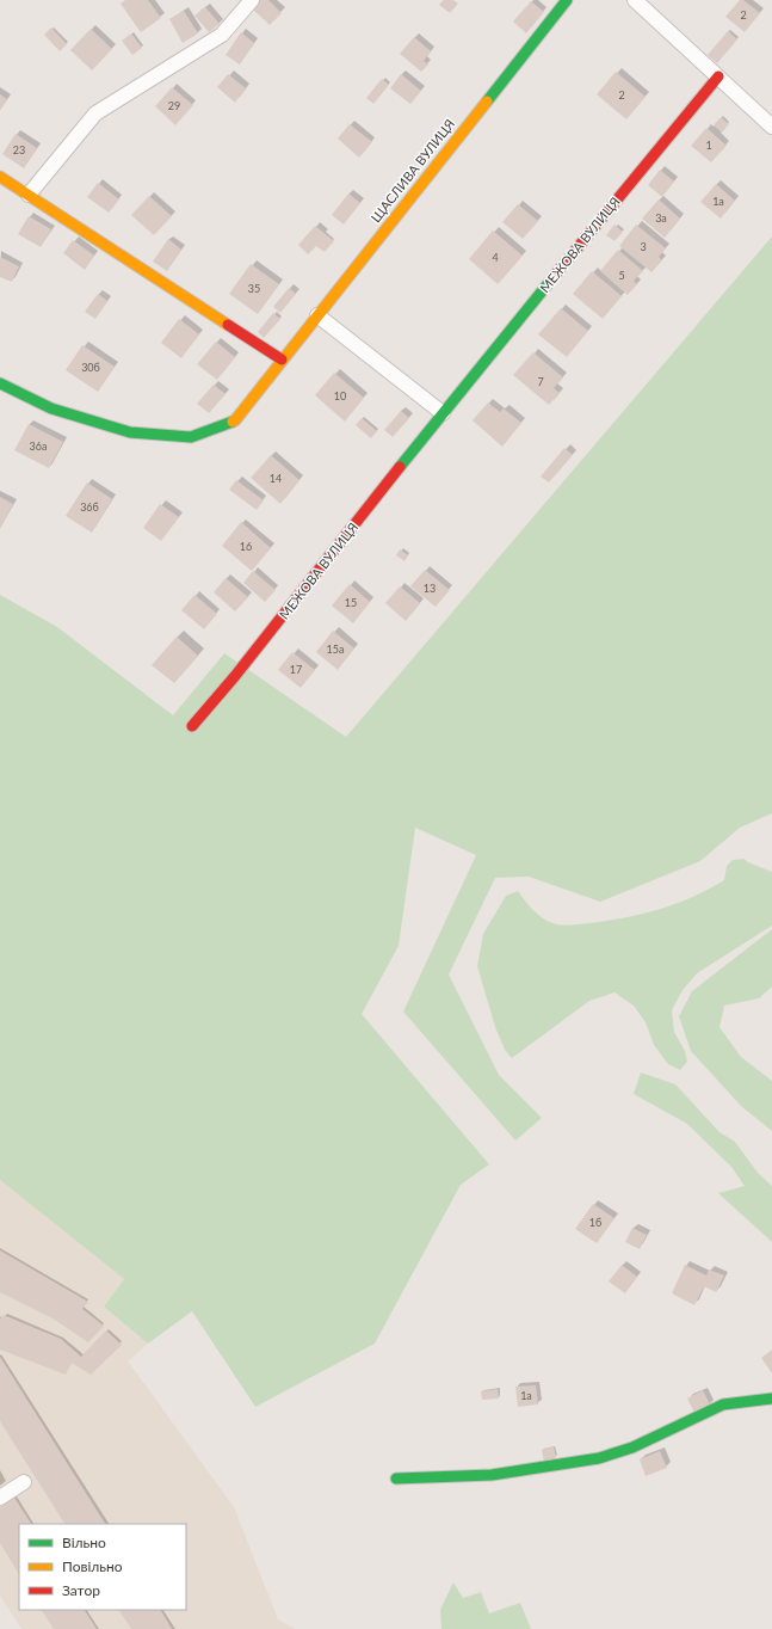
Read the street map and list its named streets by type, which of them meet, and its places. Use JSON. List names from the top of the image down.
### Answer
{
  "streets": {
    "street": ["ЩАСЛИВА ВУЛИЦЯ", "МЕЖОВА ВУЛИЦЯ"]
  },
  "house_numbers": [
    "2",
    "2",
    "29",
    "1",
    "23",
    "1а",
    "3а",
    "3",
    "4",
    "5",
    "35",
    "30б",
    "7",
    "10",
    "36а",
    "14",
    "36б",
    "16",
    "13",
    "15",
    "15а",
    "17",
    "1б",
    "1а"
  ],
  "legend": ["Вільно", "Повільно", "Затор"]
}
